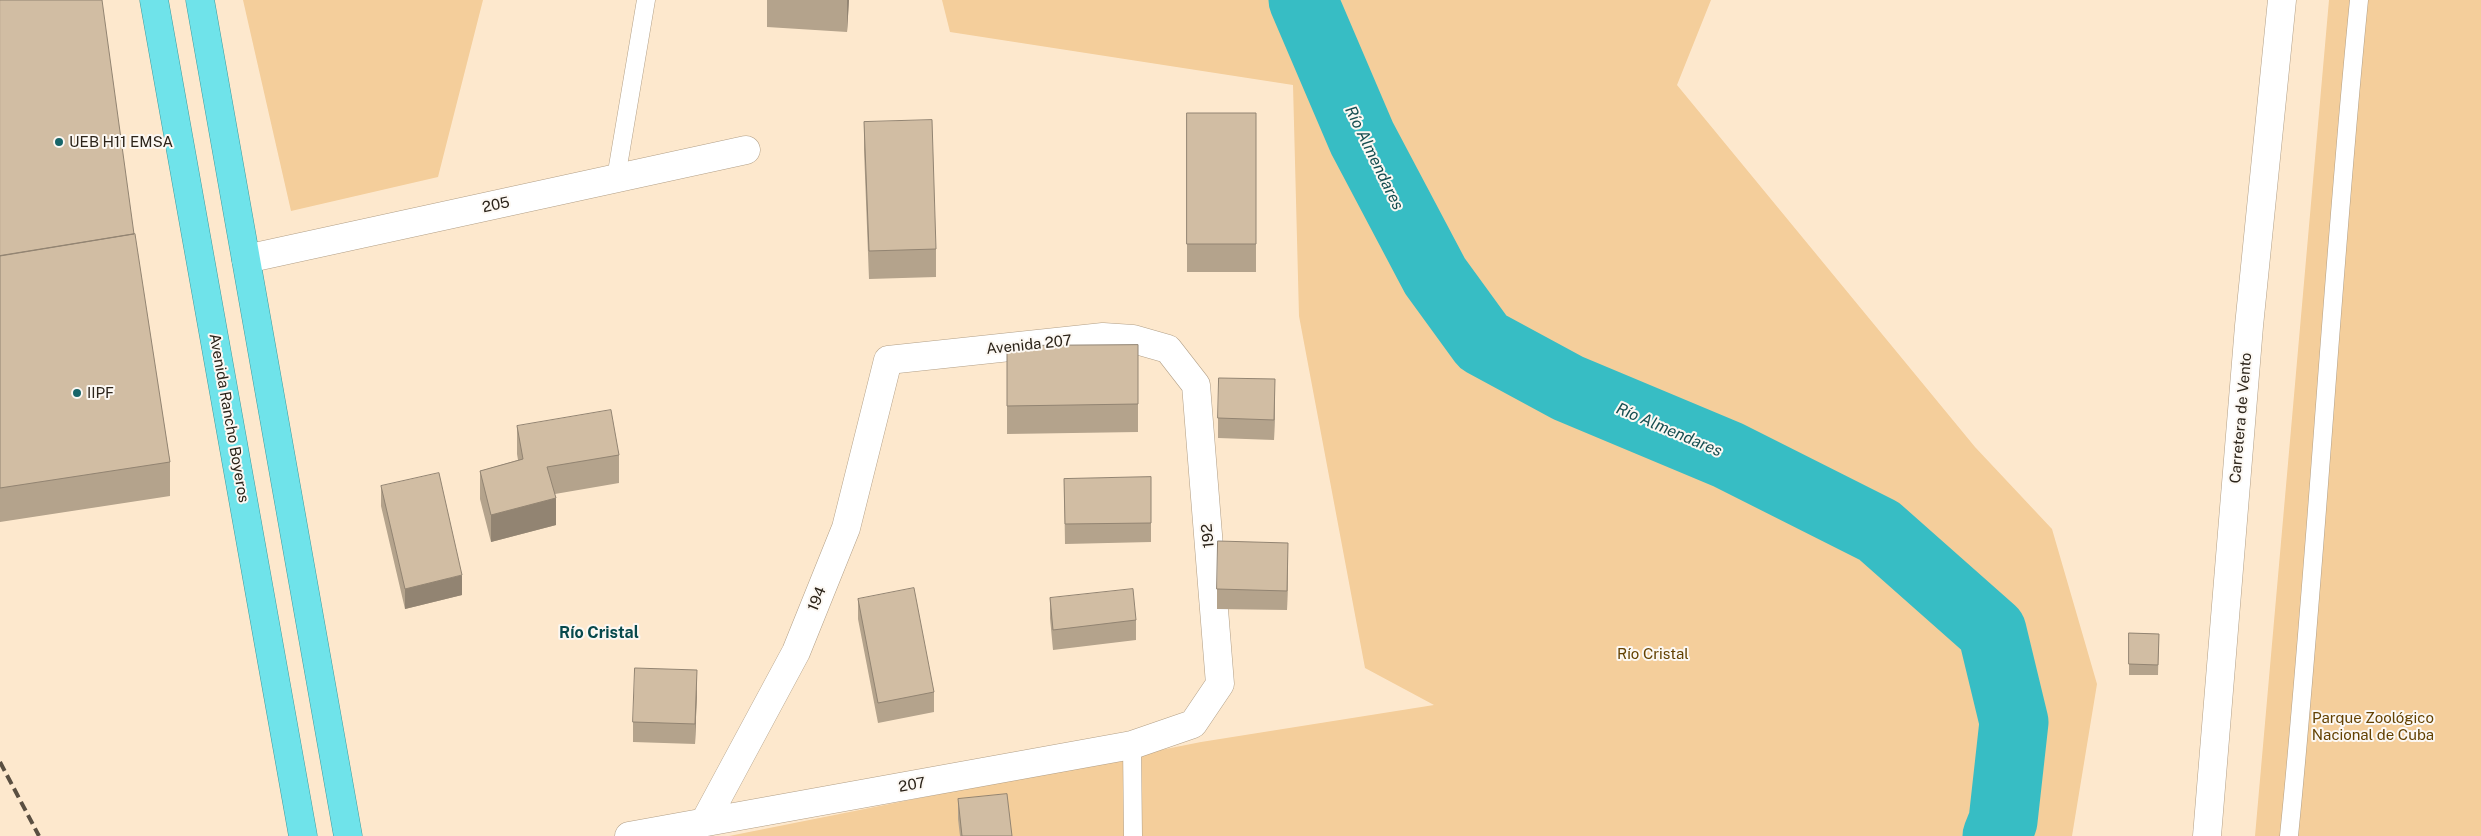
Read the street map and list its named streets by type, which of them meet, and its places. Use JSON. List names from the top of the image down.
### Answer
{
  "streets": {
    "highway": ["Avenida Rancho Boyeros"],
    "street": [
      "205",
      "Avenida 207",
      "Carretera de Vento",
      "192",
      "194",
      "207"
    ]
  },
  "crossings": [
    ["Avenida 207", "192"],
    ["Avenida 207", "194"],
    ["192", "207"],
    ["194", "207"]
  ],
  "districts": ["Río Cristal"],
  "water": ["Río Almendares"],
  "parks": ["Río Cristal", "Parque Zoológico Nacional de Cuba"],
  "places": ["UEB H11 EMSA", "IIPF"]
}
